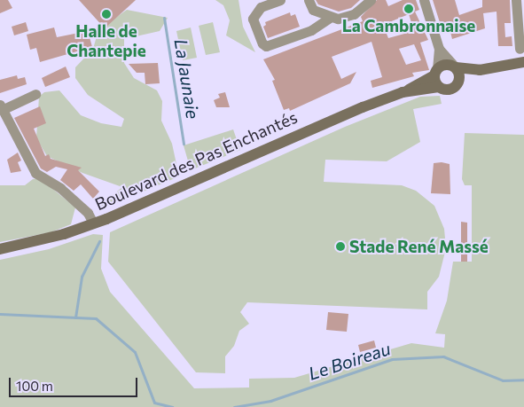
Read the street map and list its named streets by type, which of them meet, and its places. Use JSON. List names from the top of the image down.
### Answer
{
  "streets": {
    "main road": ["Boulevard des Pas Enchantés"]
  },
  "water": ["La Jaunaie", "Le Boireau"],
  "places": ["La Cambronnaise", "Halle de Chantepie", "Stade René Massé"],
  "scale_bar": "100 m"
}
